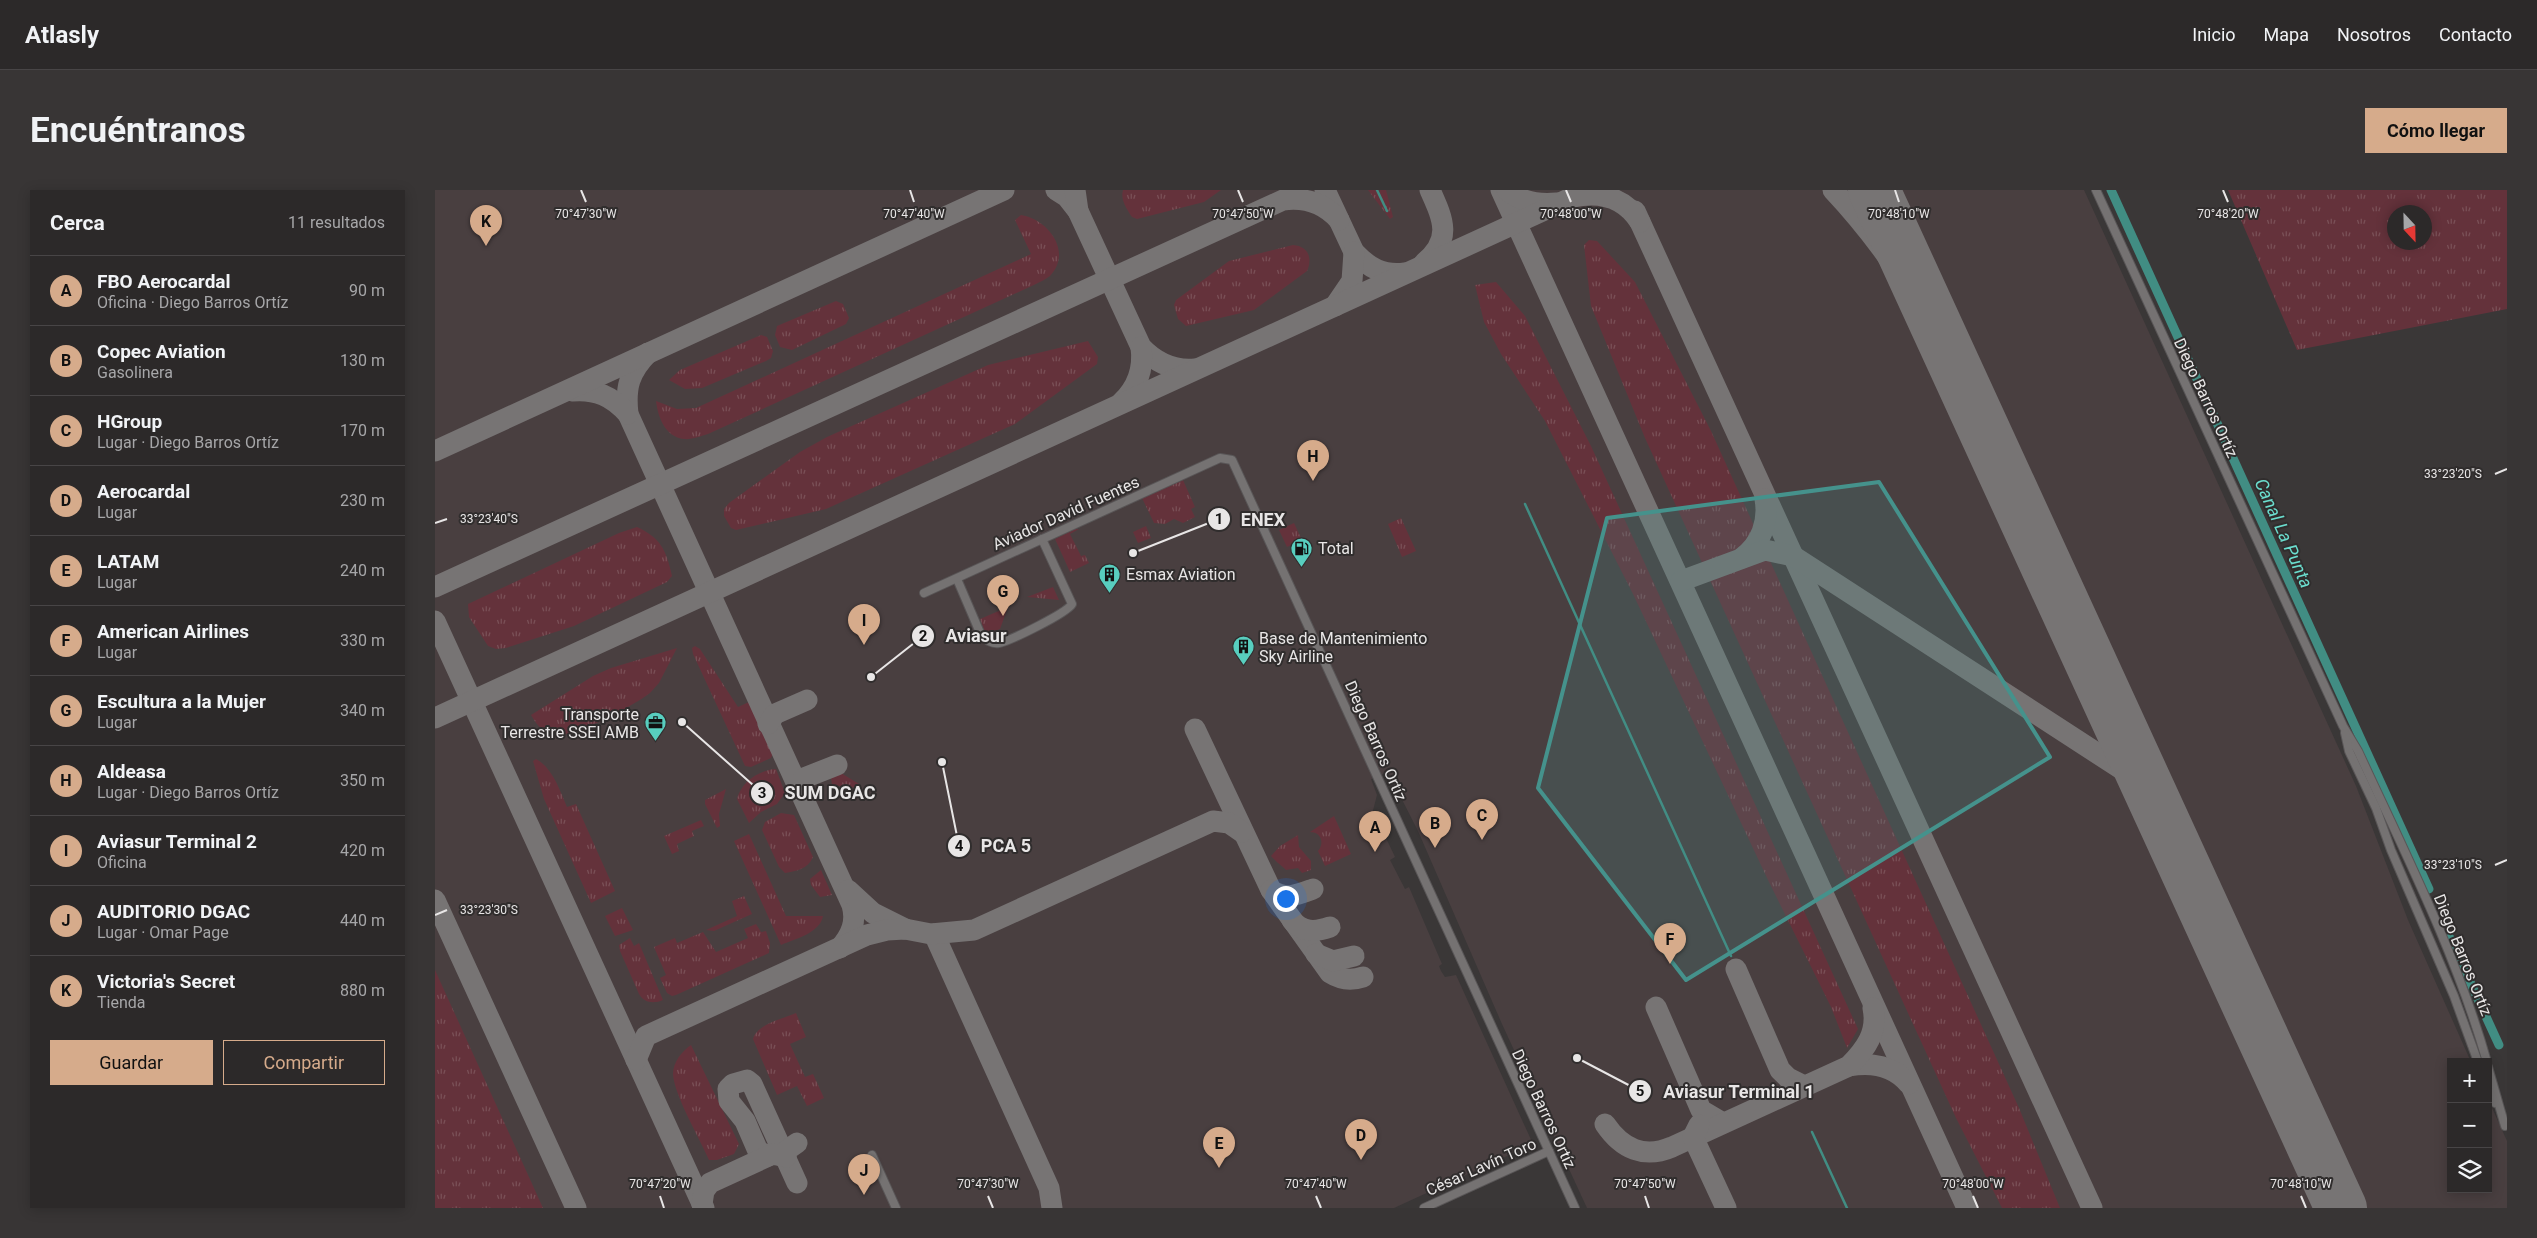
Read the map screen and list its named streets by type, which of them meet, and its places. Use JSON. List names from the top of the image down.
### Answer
{
  "streets": {
    "street": ["Diego Barros Ortíz", "Aviador David Fuentes", "César Lavín Toro"]
  },
  "crossings": [
    ["Diego Barros Ortíz", "Aviador David Fuentes"],
    ["Diego Barros Ortíz", "César Lavín Toro"]
  ],
  "water": ["Canal La Punta"],
  "places": {
    "other": [
      "ENEX",
      "Aviasur",
      "SUM DGAC",
      "PCA 5",
      "Aviasur Terminal 1"
    ],
    "fuel station": ["Total"],
    "building": ["Esmax Aviation", "Base de Mantenimiento Sky Airline"],
    "office": ["Transporte Terrestre SSEI AMB"]
  },
  "north": "bottom",
  "page": {
    "header": "Atlasly",
    "nav": [
      "Inicio",
      "Mapa",
      "Nosotros",
      "Contacto"
    ],
    "buttons": [
      "Cómo llegar",
      ["Guardar", "Compartir"]
    ],
    "title": "Encuéntranos",
    "heading": ["Cerca", "11 resultados"],
    "pins": [
      "K",
      "H",
      "G",
      "I",
      "C",
      "B",
      "A",
      "F",
      "D",
      "E",
      "J"
    ],
    "list": [
      {
        "mark": "A",
        "name": "FBO Aerocardal",
        "note": "Oficina · Diego Barros Ortíz",
        "value": "90 m"
      },
      {
        "mark": "B",
        "name": "Copec Aviation",
        "note": "Gasolinera",
        "value": "130 m"
      },
      {
        "mark": "C",
        "name": "HGroup",
        "note": "Lugar · Diego Barros Ortíz",
        "value": "170 m"
      },
      {
        "mark": "D",
        "name": "Aerocardal",
        "note": "Lugar",
        "value": "230 m"
      },
      {
        "mark": "E",
        "name": "LATAM",
        "note": "Lugar",
        "value": "240 m"
      },
      {
        "mark": "F",
        "name": "American Airlines",
        "note": "Lugar",
        "value": "330 m"
      },
      {
        "mark": "G",
        "name": "Escultura a la Mujer",
        "note": "Lugar",
        "value": "340 m"
      },
      {
        "mark": "H",
        "name": "Aldeasa",
        "note": "Lugar · Diego Barros Ortíz",
        "value": "350 m"
      },
      {
        "mark": "I",
        "name": "Aviasur Terminal 2",
        "note": "Oficina",
        "value": "420 m"
      },
      {
        "mark": "J",
        "name": "AUDITORIO DGAC",
        "note": "Lugar · Omar Page",
        "value": "440 m"
      },
      {
        "mark": "K",
        "name": "Victoria's Secret",
        "note": "Tienda",
        "value": "880 m"
      }
    ],
    "map_buttons": ["+", "−"]
  },
  "coordinates": [
    "70°47'30\"W",
    "70°47'40\"W",
    "70°47'50\"W",
    "70°48'00\"W",
    "70°48'10\"W",
    "70°48'20\"W",
    "33°23'20\"S",
    "33°23'40\"S",
    "33°23'10\"S",
    "33°23'30\"S",
    "70°47'20\"W"
  ]
}
